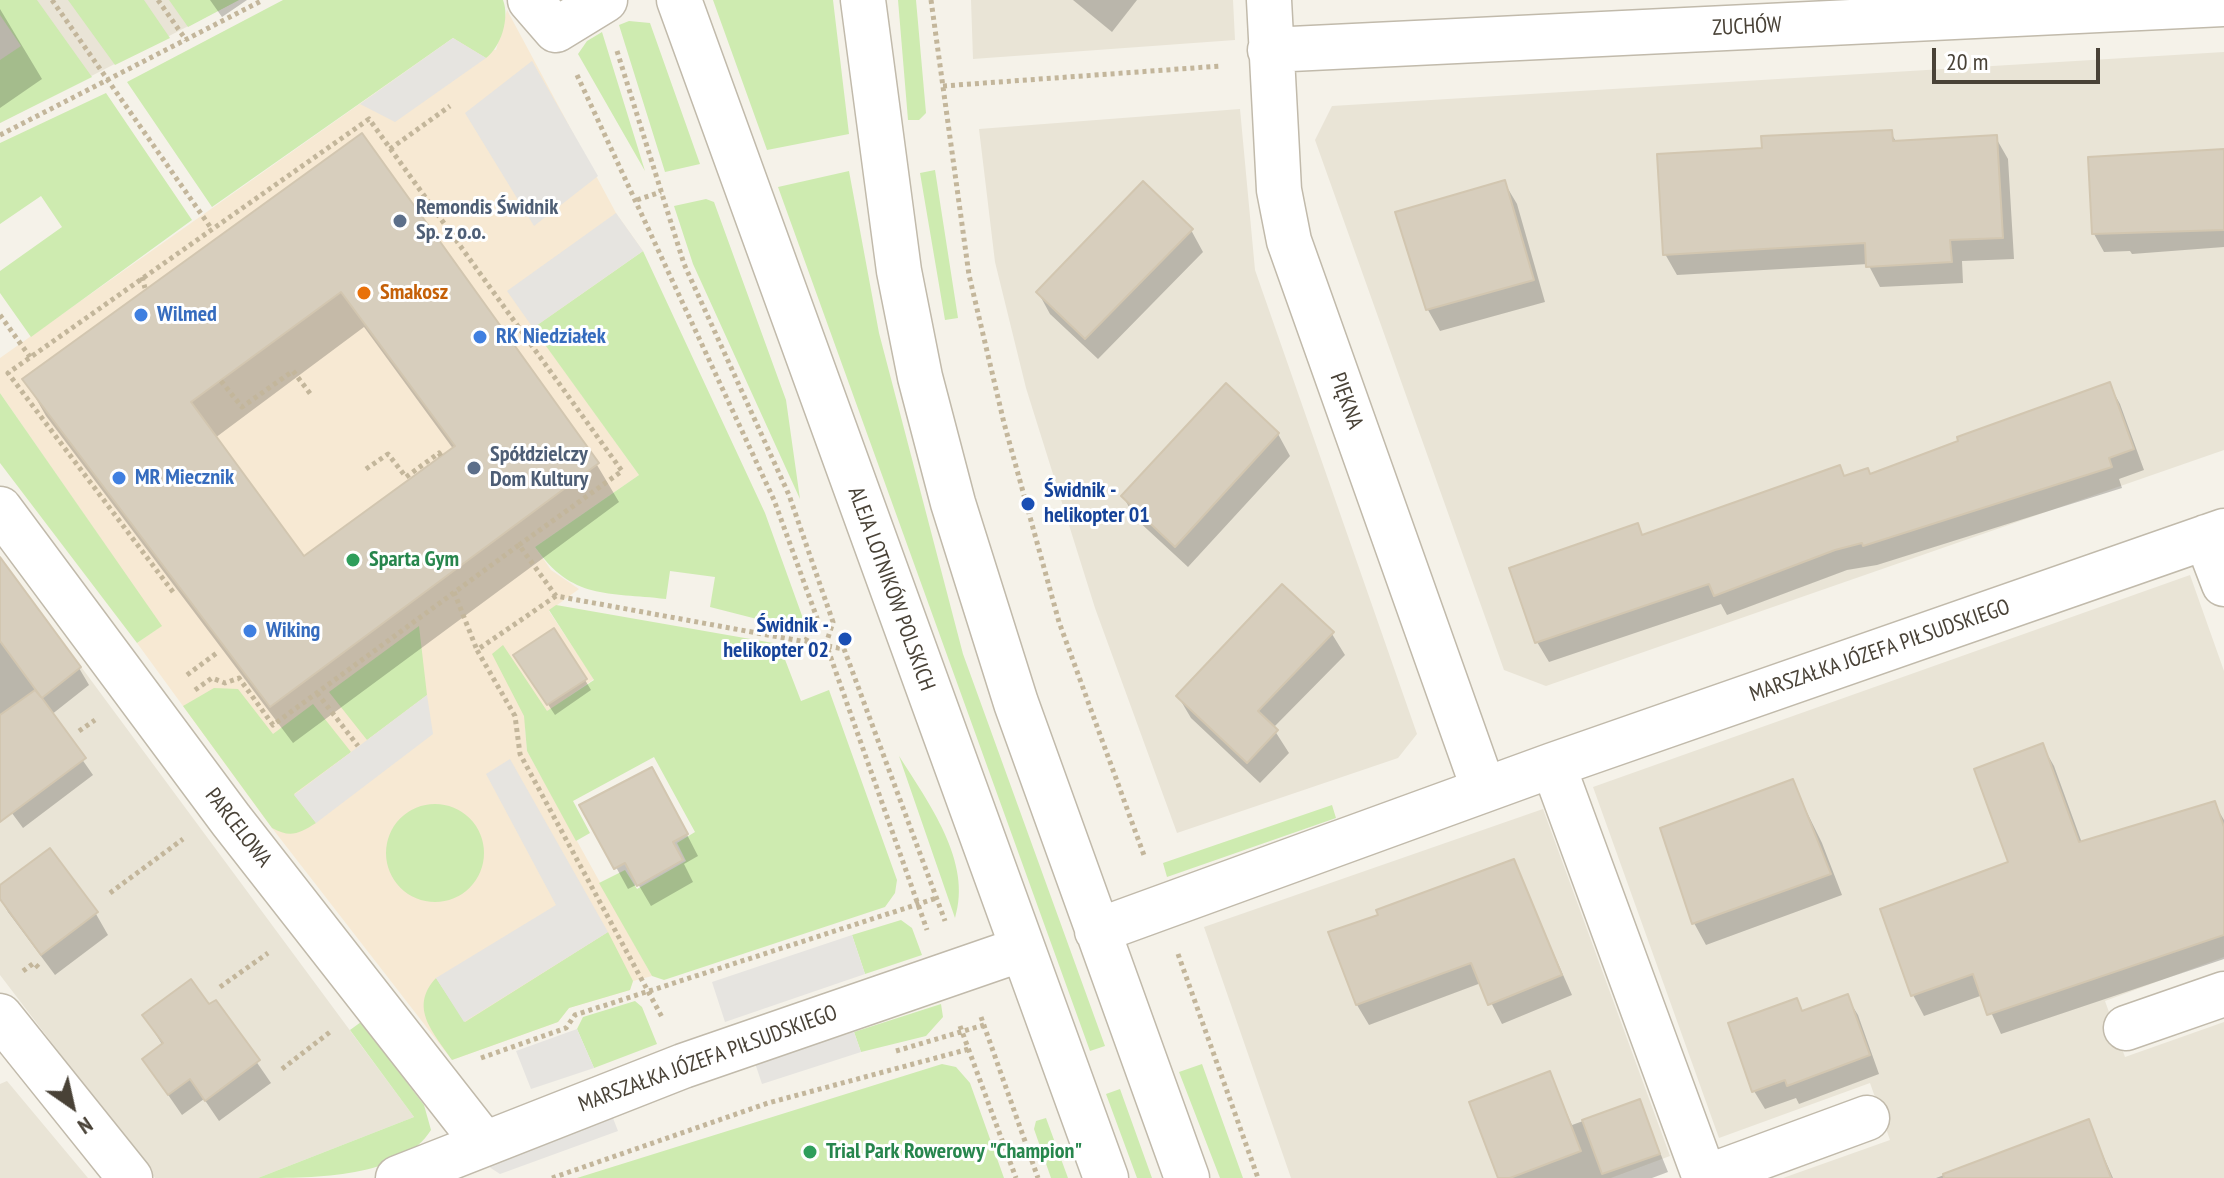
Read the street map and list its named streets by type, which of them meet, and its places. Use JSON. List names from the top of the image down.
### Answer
{
  "streets": {
    "street": [
      "ZUCHÓW",
      "PIĘKNA",
      "ALEJA LOTNIKÓW POLSKICH",
      "MARSZAŁKA JÓZEFA PIŁSUDSKIEGO",
      "PARCELOWA"
    ]
  },
  "crossings": [
    ["ZUCHÓW", "PIĘKNA"],
    ["PIĘKNA", "MARSZAŁKA JÓZEFA PIŁSUDSKIEGO"],
    ["ALEJA LOTNIKÓW POLSKICH", "MARSZAŁKA JÓZEFA PIŁSUDSKIEGO"],
    ["MARSZAŁKA JÓZEFA PIŁSUDSKIEGO", "PARCELOWA"]
  ],
  "places": [
    "Remondis Świdnik Sp. z o.o.",
    "Smakosz",
    "Wilmed",
    "RK Niedziałek",
    "Spółdzielczy Dom Kultury",
    "MR Miecznik",
    "Świdnik - helikopter 01",
    "Sparta Gym",
    "Wiking",
    "Świdnik - helikopter 02",
    "Trial Park Rowerowy \"Champion\""
  ],
  "scale_bar": "20 m",
  "north": "bottom right"
}
